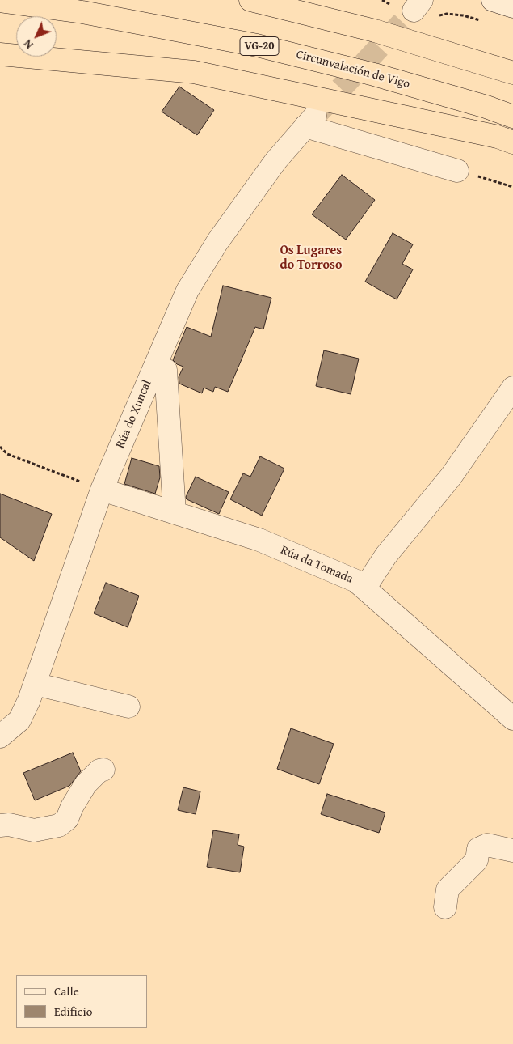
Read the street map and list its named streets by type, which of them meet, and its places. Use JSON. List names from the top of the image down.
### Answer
{
  "streets": {
    "highway": ["VG-20", "Circunvalación de Vigo"],
    "street": ["Rúa do Xuncal", "Rúa da Tomada"]
  },
  "crossings": [
    ["Rúa do Xuncal", "Rúa da Tomada"]
  ],
  "districts": ["Os Lugares do Torroso"],
  "legend": ["Calle", "Edificio"],
  "north": "bottom left"
}
